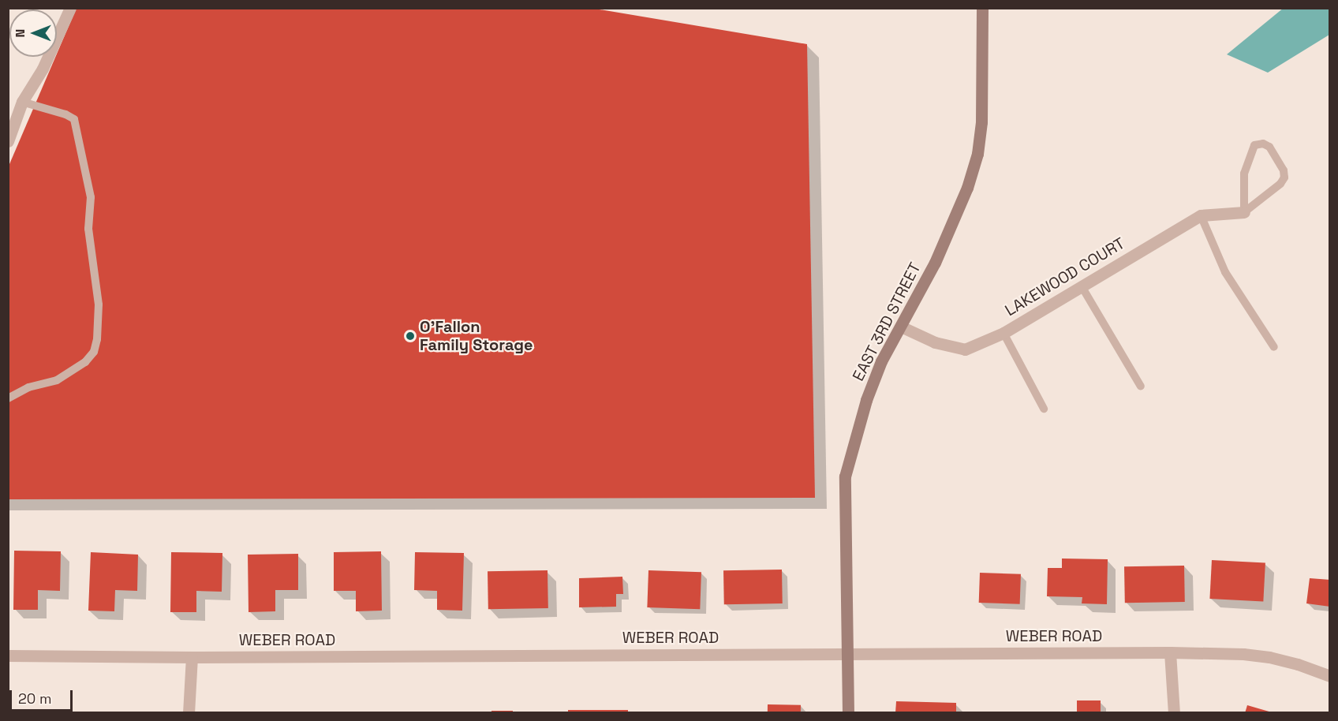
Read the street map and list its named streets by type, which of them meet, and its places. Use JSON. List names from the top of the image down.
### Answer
{
  "streets": {
    "street": ["LAKEWOOD COURT", "EAST 3RD STREET", "WEBER ROAD"]
  },
  "crossings": [
    ["LAKEWOOD COURT", "EAST 3RD STREET"],
    ["EAST 3RD STREET", "WEBER ROAD"]
  ],
  "places": ["O'Fallon Family Storage"],
  "scale_bar": "20 m",
  "north": "left"
}
